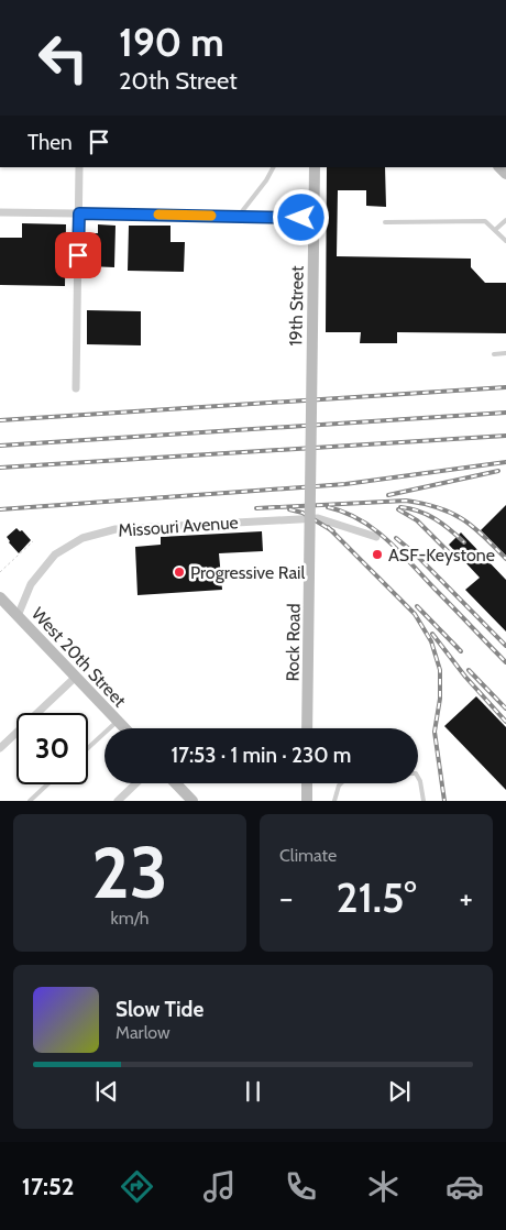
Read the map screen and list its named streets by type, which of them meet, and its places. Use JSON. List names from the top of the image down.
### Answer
{
  "streets": {
    "main road": ["19th Street", "Rock Road", "West 20th Street"],
    "street": ["Missouri Avenue"]
  },
  "crossings": [
    ["19th Street", "Rock Road"],
    ["Missouri Avenue", "West 20th Street"]
  ],
  "places": ["ASF-Keystone", "Progressive Rail"],
  "page": {
    "turn": ["190 m", "20th Street"],
    "then": "Then",
    "limit": "30",
    "trip": "17:53 · 1 min · 230 m",
    "tile": [
      ["23", "km/h"],
      "Climate"
    ],
    "heat": ["−", "21.5°", "+"],
    "song": ["Slow Tide", "Marlow"],
    "tabs": "17:52"
  }
}
